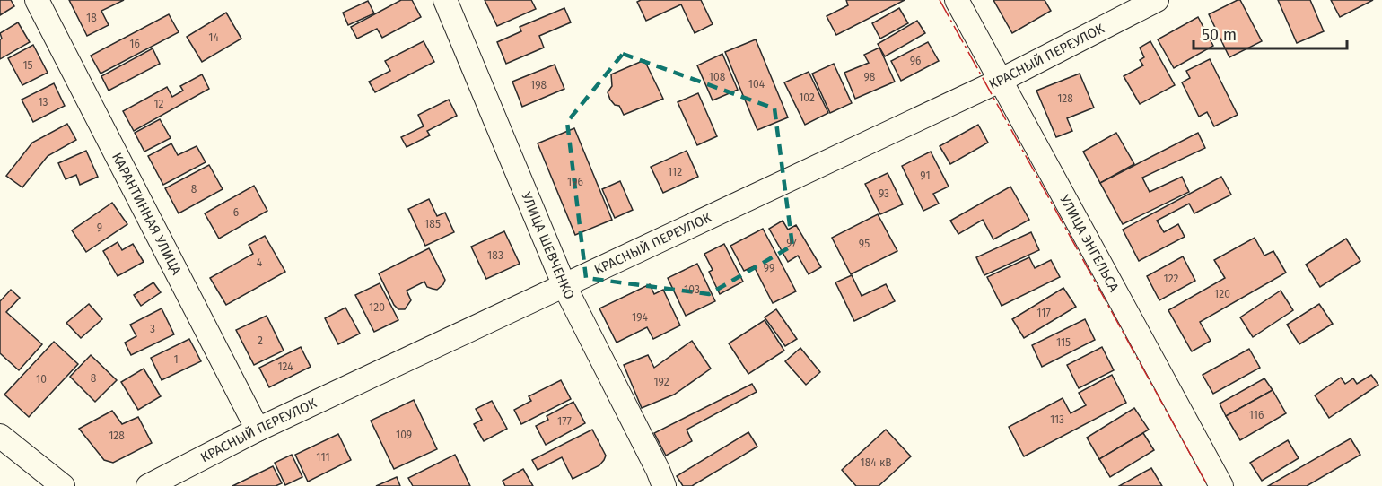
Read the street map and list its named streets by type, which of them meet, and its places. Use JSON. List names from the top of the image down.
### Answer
{
  "streets": {
    "street": [
      "КРАСНЫЙ ПЕРЕУЛОК",
      "КАРАНТИННАЯ УЛИЦА",
      "УЛИЦА ЭНГЕЛЬСА",
      "УЛИЦА ШЕВЧЕНКО"
    ]
  },
  "crossings": [
    ["КРАСНЫЙ ПЕРЕУЛОК", "КАРАНТИННАЯ УЛИЦА"],
    ["КРАСНЫЙ ПЕРЕУЛОК", "УЛИЦА ЭНГЕЛЬСА"],
    ["КРАСНЫЙ ПЕРЕУЛОК", "УЛИЦА ШЕВЧЕНКО"]
  ],
  "house_numbers": [
    "18",
    "14",
    "16",
    "96",
    "15",
    "108",
    "98",
    "104",
    "198",
    "102",
    "128",
    "13",
    "12",
    "112",
    "91",
    "196",
    "8",
    "93",
    "6",
    "185",
    "9",
    "97",
    "95",
    "183",
    "4",
    "99",
    "122",
    "103",
    "120",
    "120",
    "117",
    "194",
    "3",
    "2",
    "115",
    "1",
    "124",
    "8",
    "10",
    "192",
    "116",
    "113",
    "177",
    "109",
    "128",
    "111",
    "184 кВ"
  ],
  "scale_bar": "50 m"
}
